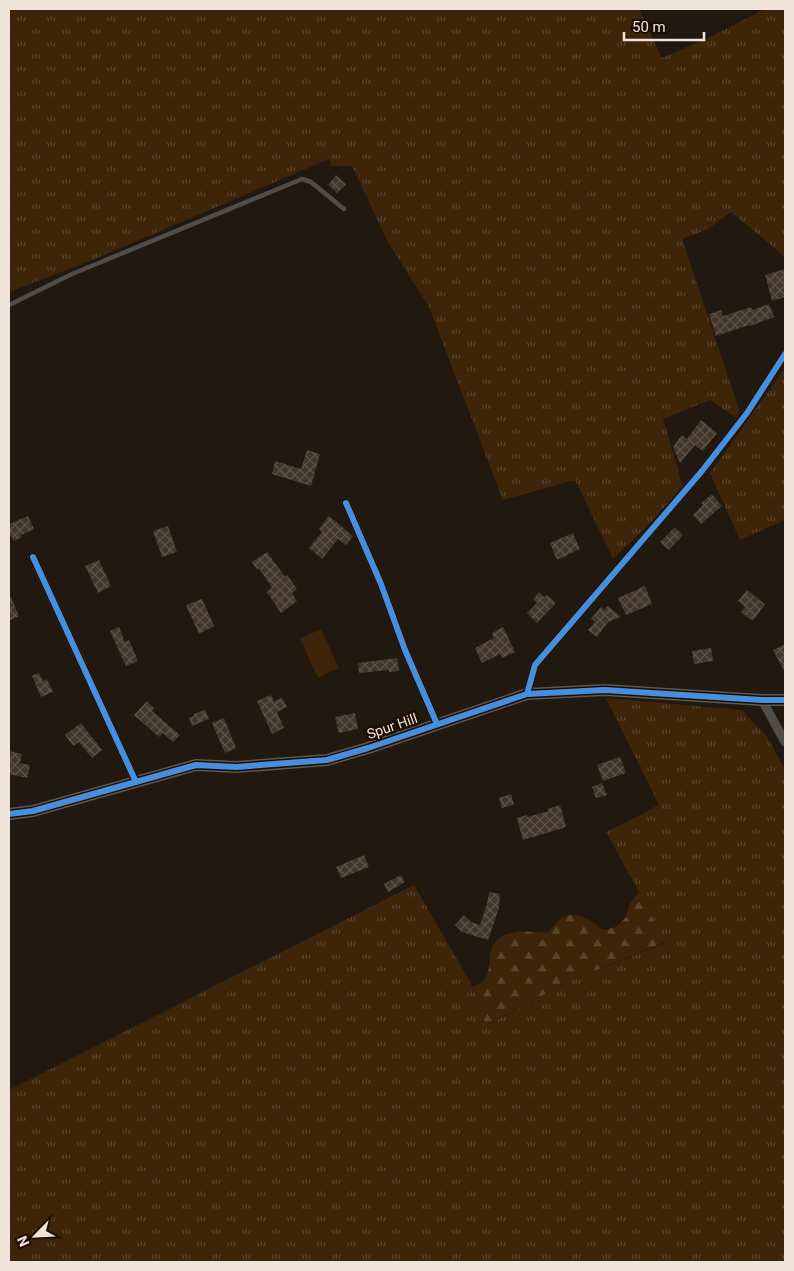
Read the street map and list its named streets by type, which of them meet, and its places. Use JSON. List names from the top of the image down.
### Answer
{
  "streets": {
    "street": ["Spur Hill"]
  },
  "scale_bar": "50 m",
  "north": "bottom left"
}
